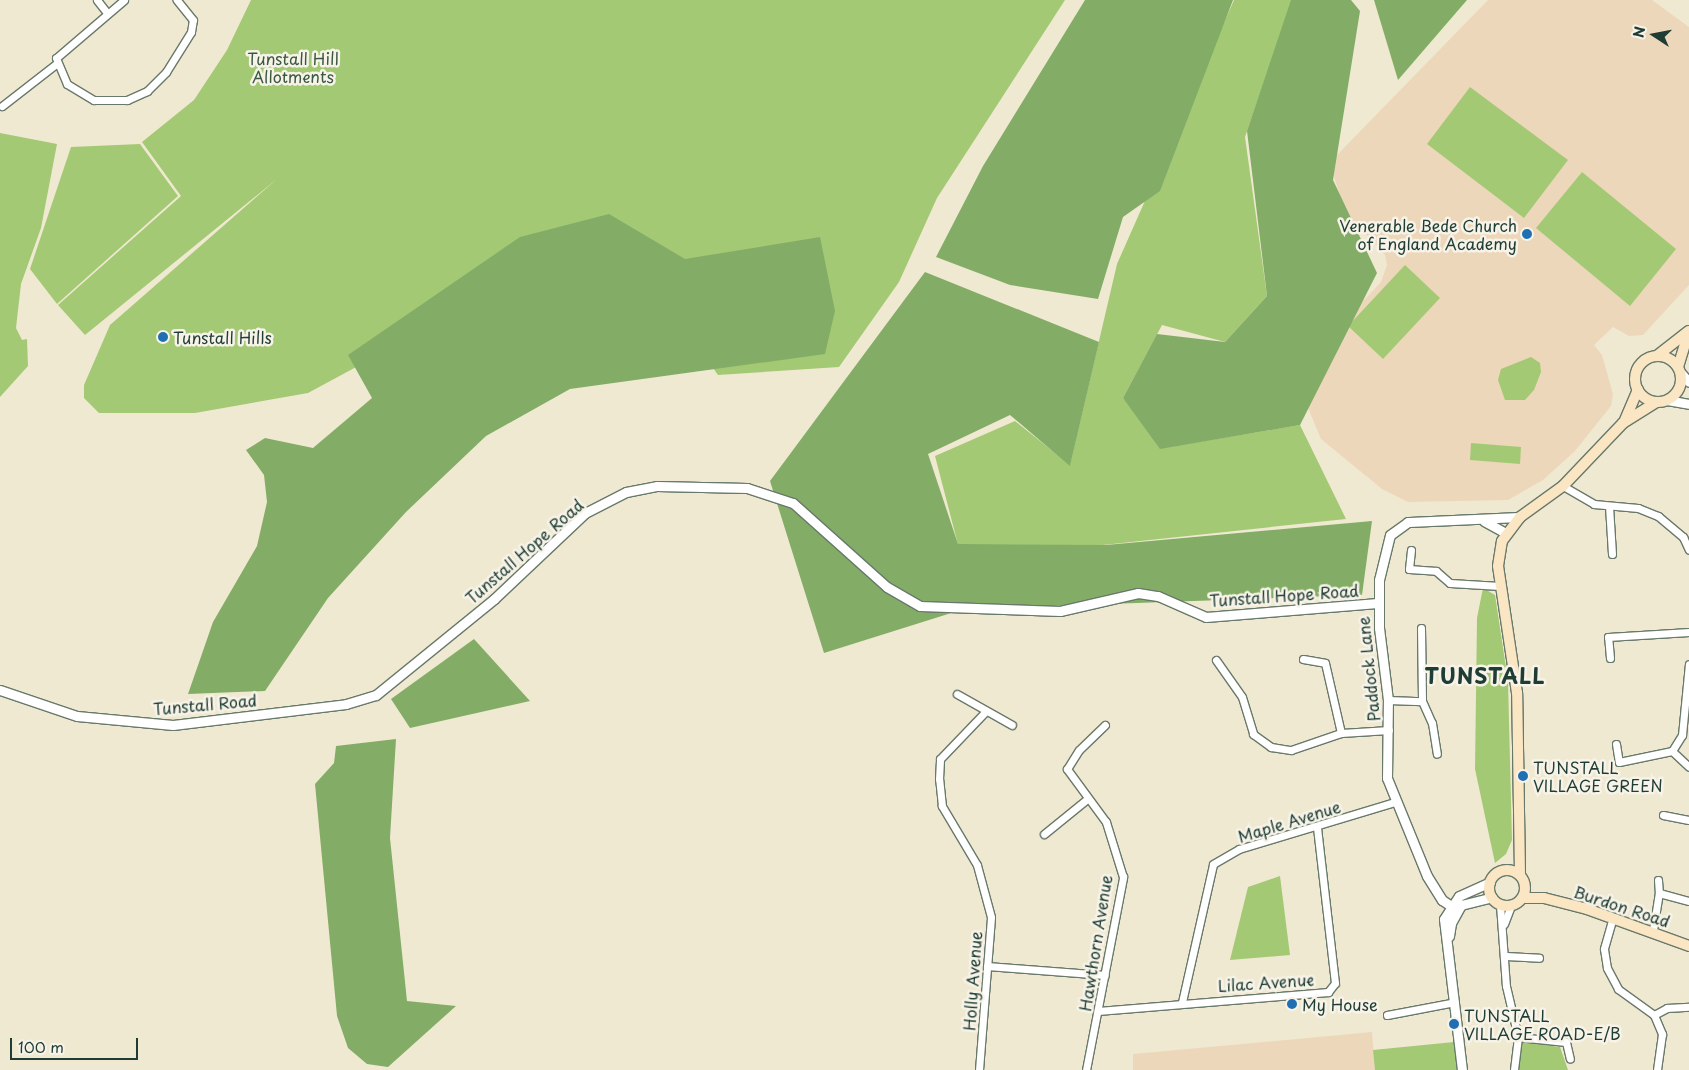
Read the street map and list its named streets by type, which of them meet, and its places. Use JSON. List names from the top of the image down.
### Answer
{
  "streets": {
    "main road": ["Burdon Road"],
    "street": [
      "Tunstall Hope Road",
      "Paddock Lane",
      "Tunstall Road",
      "Maple Avenue",
      "Hawthorn Avenue",
      "Holly Avenue",
      "Lilac Avenue"
    ]
  },
  "crossings": [
    ["Tunstall Hope Road", "Paddock Lane"],
    ["Tunstall Hope Road", "Tunstall Road"],
    ["Paddock Lane", "Maple Avenue"],
    ["Maple Avenue", "Lilac Avenue"],
    ["Hawthorn Avenue", "Lilac Avenue"]
  ],
  "districts": ["TUNSTALL"],
  "parks": ["Tunstall Hill Allotments"],
  "places": [
    "Venerable Bede Church of England Academy",
    "Tunstall Hills",
    "TUNSTALL VILLAGE GREEN",
    "My House",
    "TUNSTALL VILLAGE ROAD-E/B"
  ],
  "scale_bar": "100 m",
  "north": "left"
}
